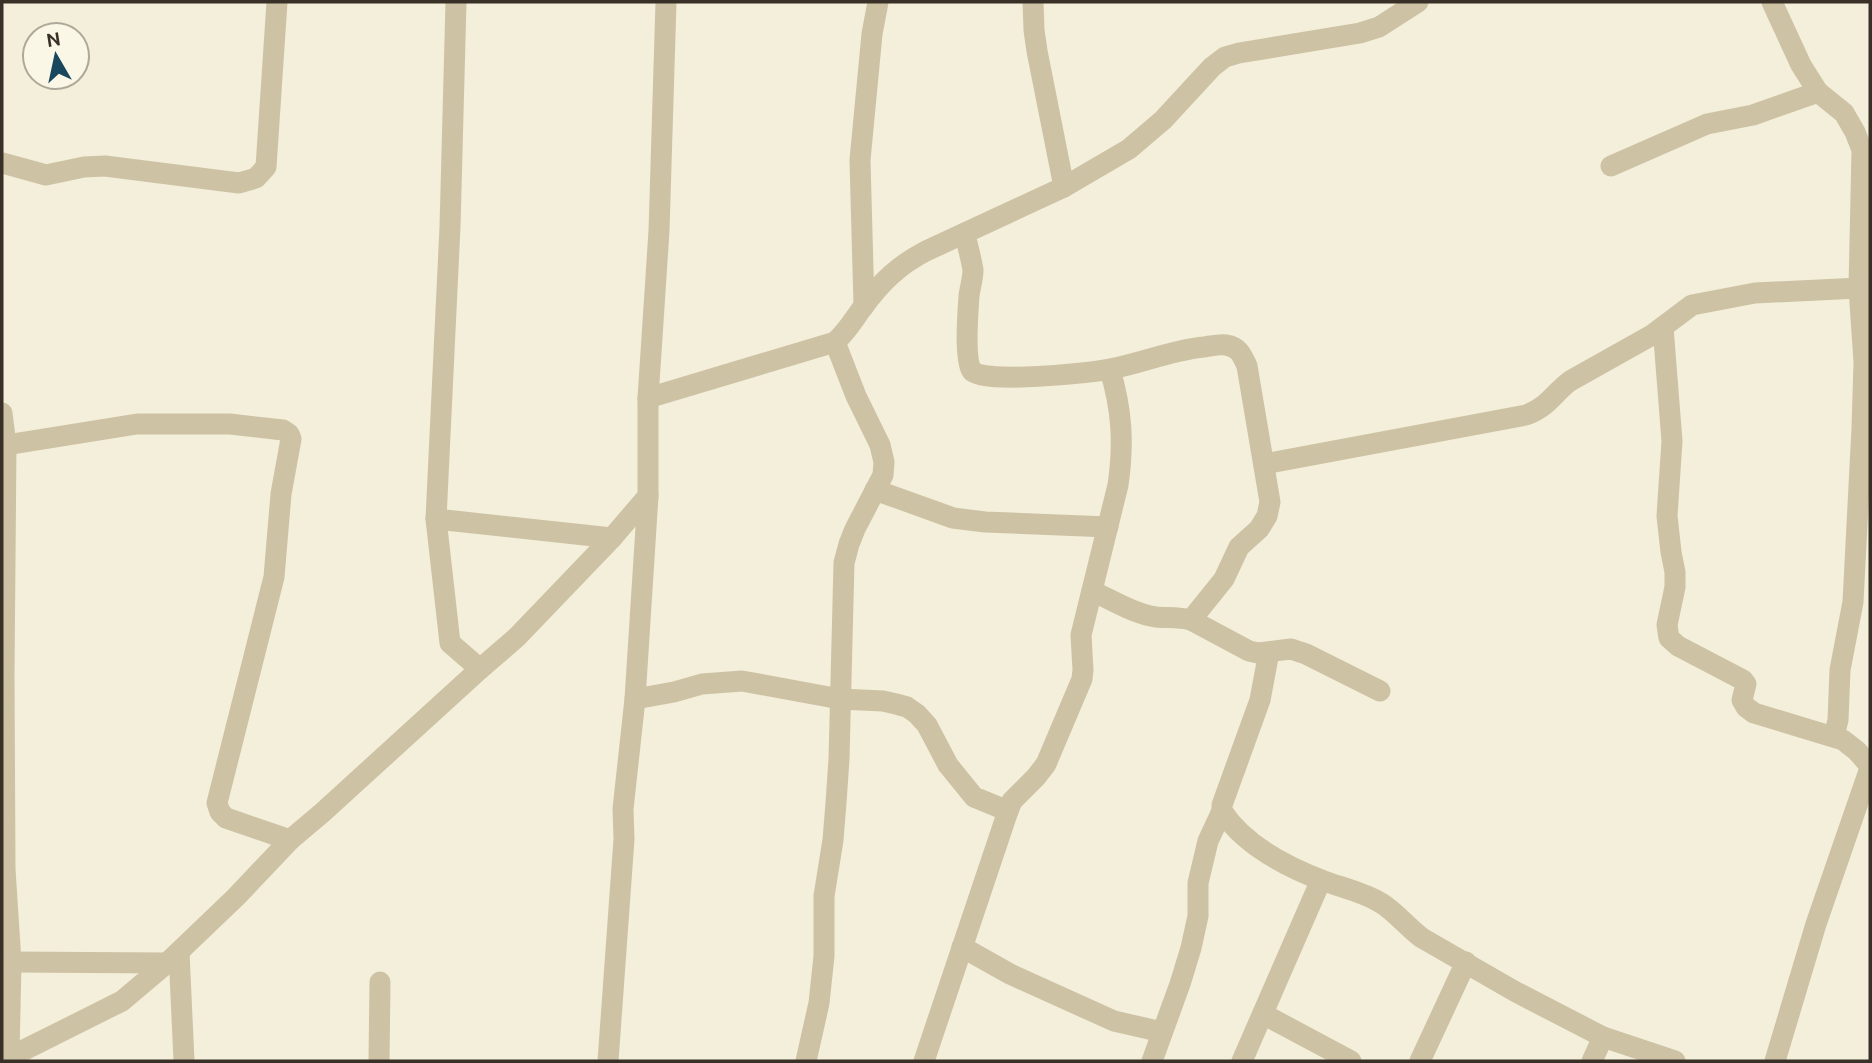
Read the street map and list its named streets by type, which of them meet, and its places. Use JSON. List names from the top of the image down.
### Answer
{
  "north": "top"
}
